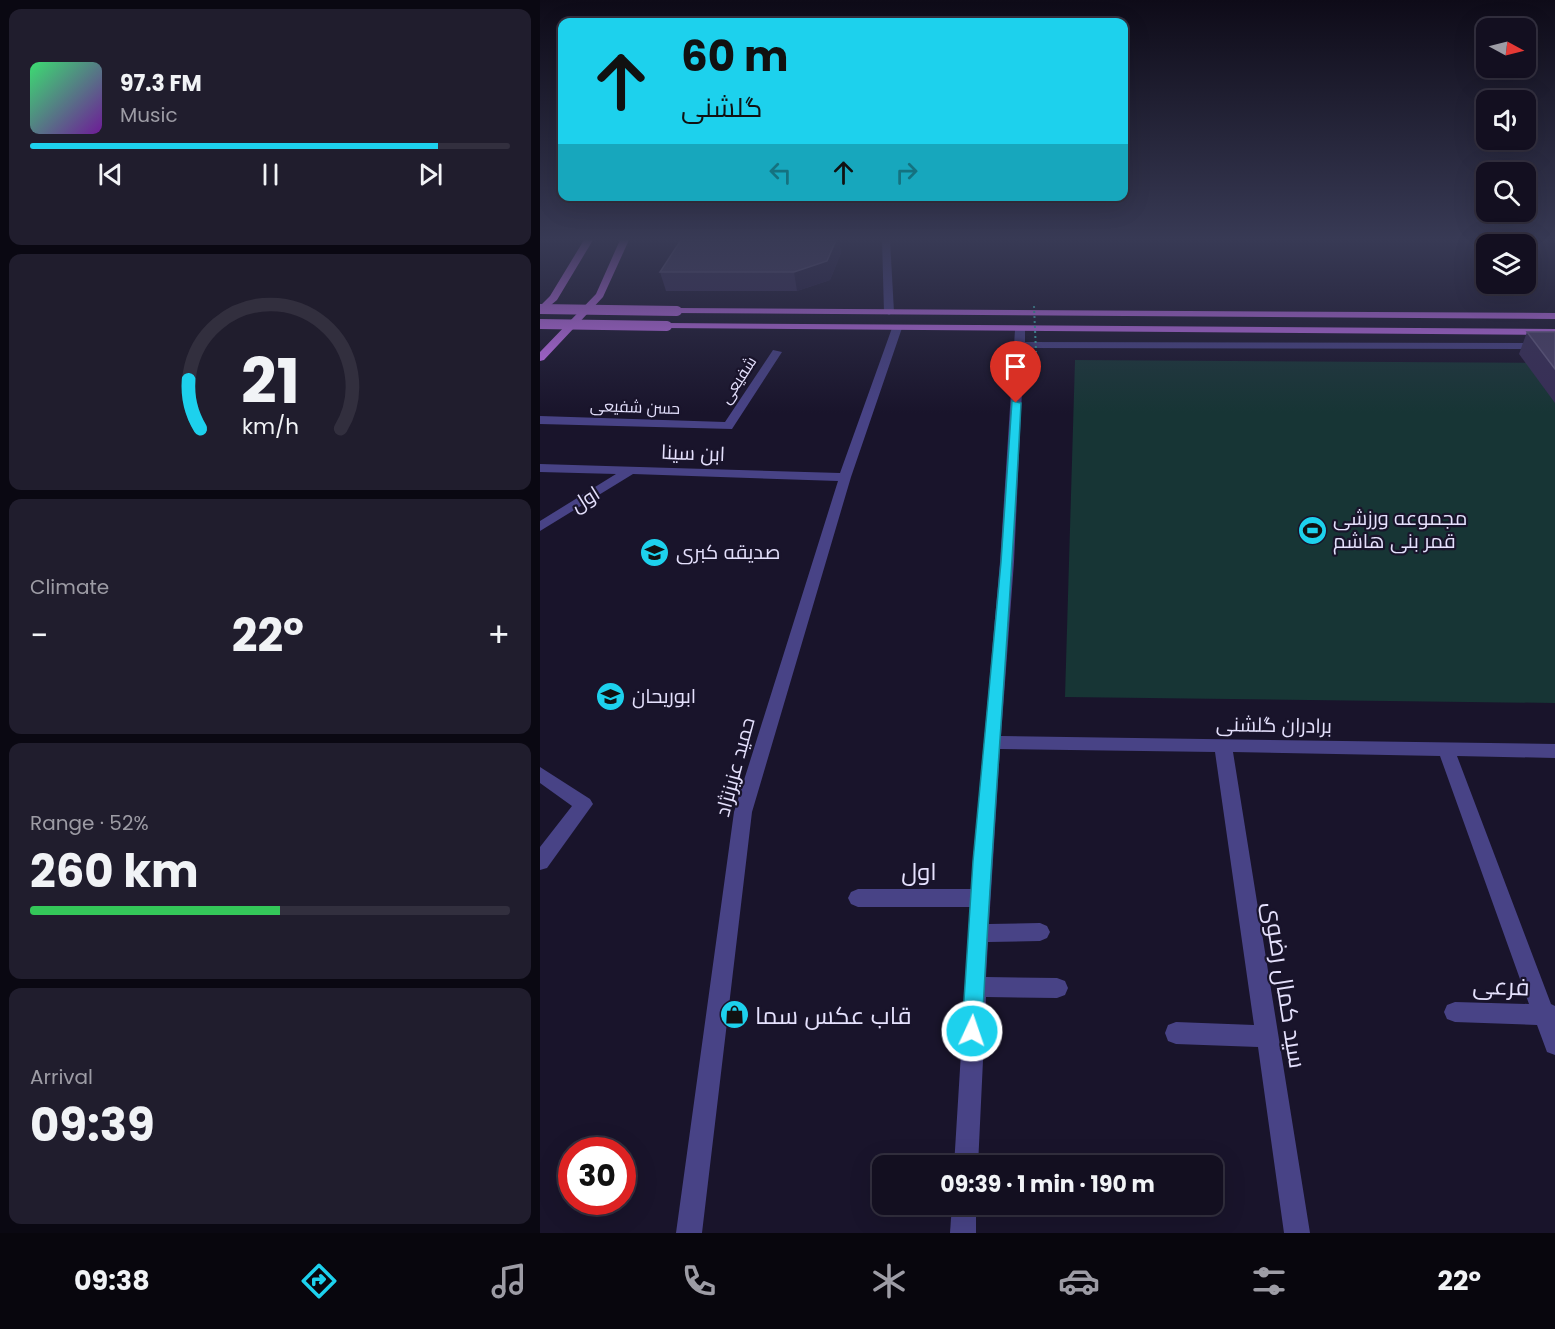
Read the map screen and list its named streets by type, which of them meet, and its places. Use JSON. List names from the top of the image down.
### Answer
{
  "streets": {
    "street": [
      "شفیعی",
      "حسن شفیعی",
      "ابن سینا",
      "اول",
      "برادران گلشنی",
      "حمید عزیزنژاد",
      "سید کمال رضوی",
      "فرعی"
    ]
  },
  "crossings": [
    ["شفیعی", "حسن شفیعی"],
    ["ابن سینا", "اول"],
    ["ابن سینا", "حمید عزیزنژاد"],
    ["برادران گلشنی", "سید کمال رضوی"]
  ],
  "places": {
    "sports": ["مجموعه ورزشی قمر بنی هاشم"],
    "school or university": ["صدیقه کبری", "ابوریحان"],
    "shop": ["قاب عکس سما"]
  },
  "north": "right",
  "page": {
    "turn": ["60 m", "گلشنی"],
    "song": ["97.3 FM", "Music"],
    "tile": [
      "Climate",
      ["Range · 52%", "260 km"],
      ["Arrival", "09:39"]
    ],
    "heat": ["−", "22°", "+"],
    "limit": "30",
    "trip": "09:39 · 1 min · 190 m",
    "tabs": ["09:38", "22°"],
    "gauge": ["21", "km/h"]
  }
}
